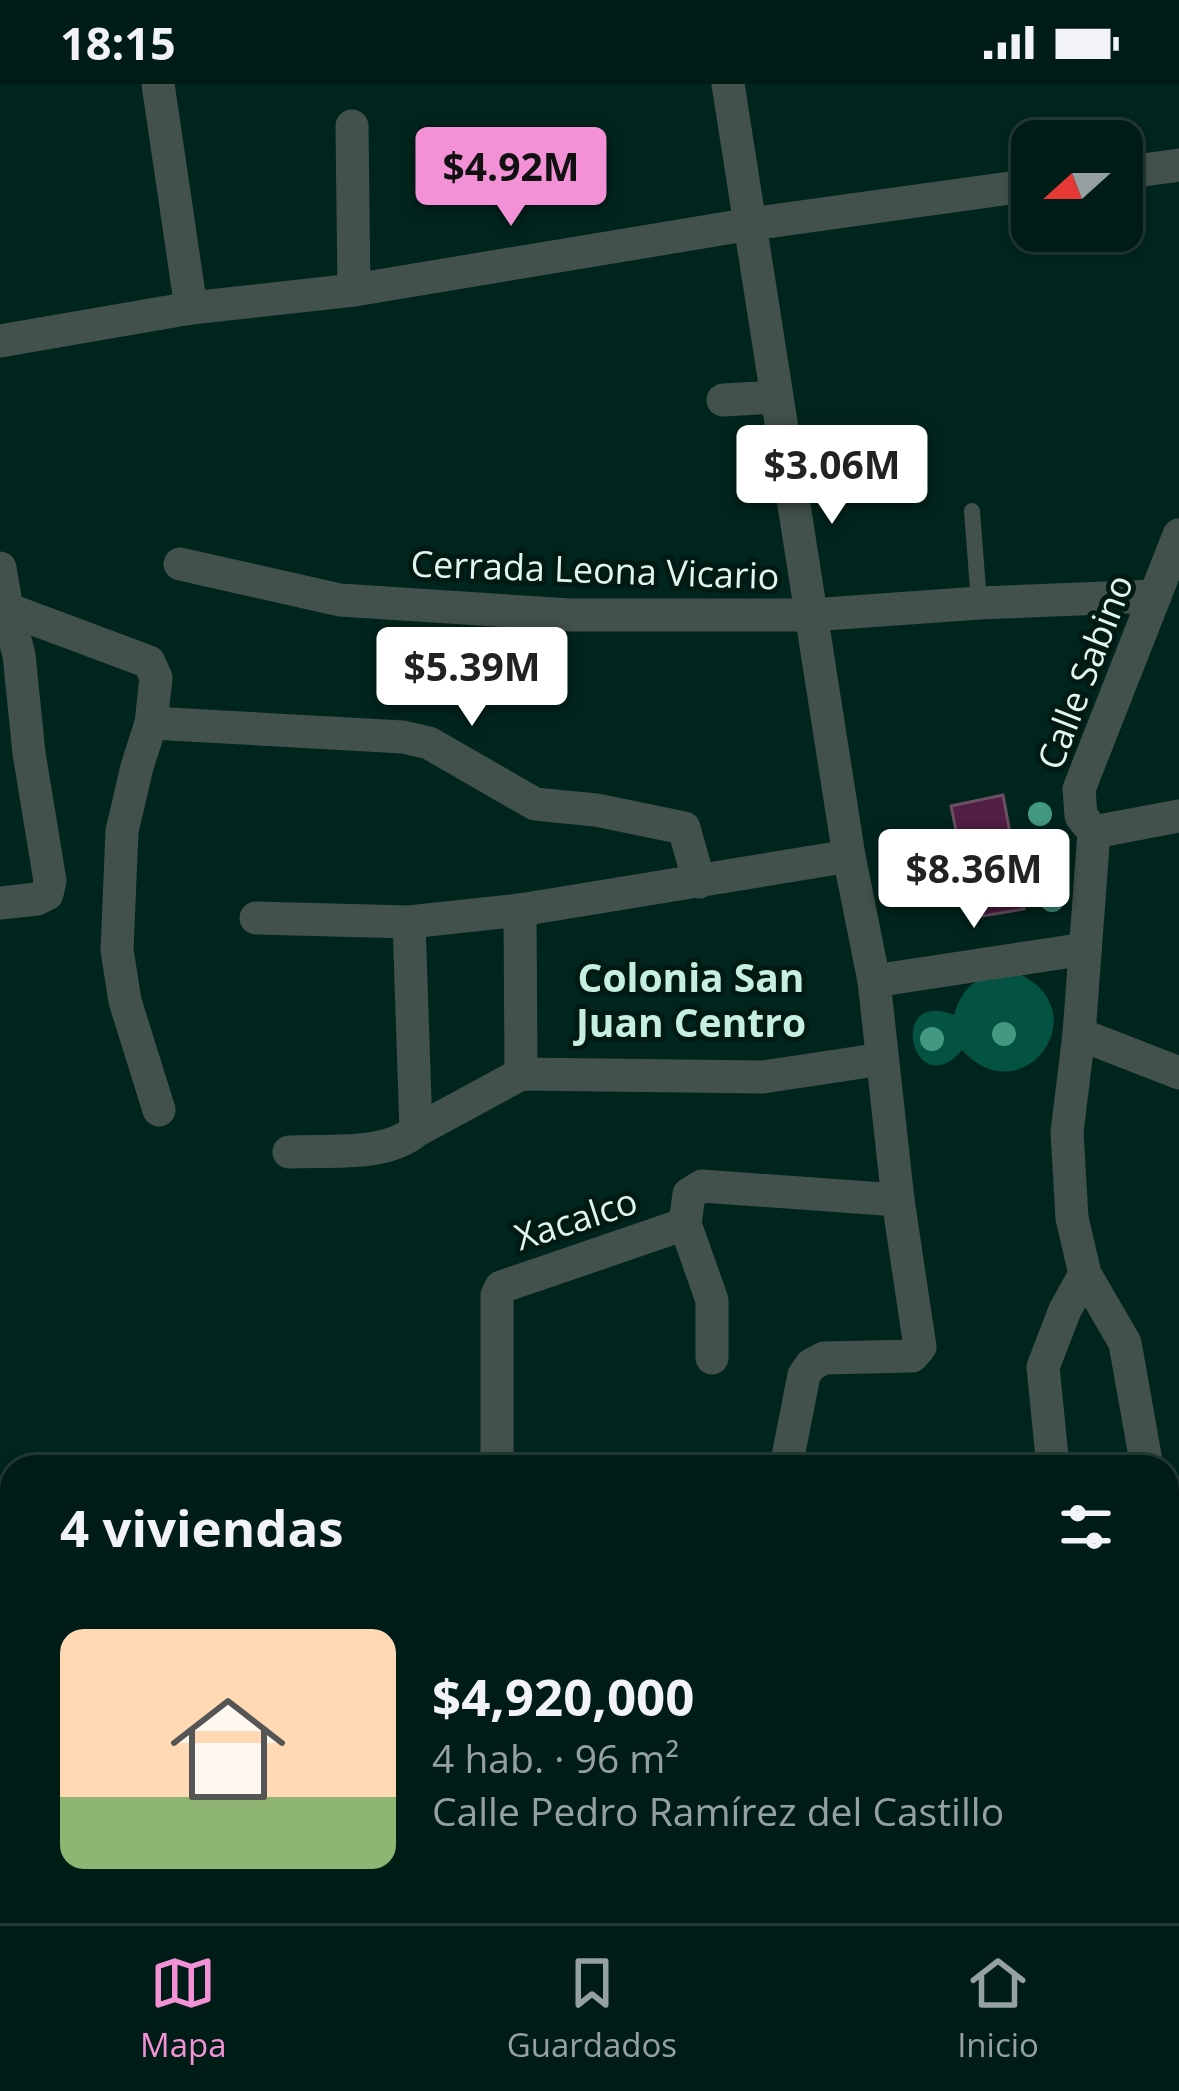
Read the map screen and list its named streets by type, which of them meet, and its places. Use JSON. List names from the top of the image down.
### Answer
{
  "streets": {
    "street": ["Cerrada Leona Vicario", "Calle Sabino", "Xacalco"]
  },
  "crossings": [
    ["Cerrada Leona Vicario", "Calle Sabino"]
  ],
  "districts": ["Colonia San Juan Centro"],
  "north": "left",
  "page": {
    "status": "18:15",
    "price": [
      "$4.92M",
      "$3.06M",
      "$5.39M",
      "$8.36M"
    ],
    "heading": "4 viviendas",
    "list": [
      {
        "name": "$4,920,000",
        "note": "4 hab. · 96 m² · Calle Pedro Ramírez del Castillo"
      }
    ],
    "tabs": ["Mapa", "Guardados", "Inicio"]
  }
}
